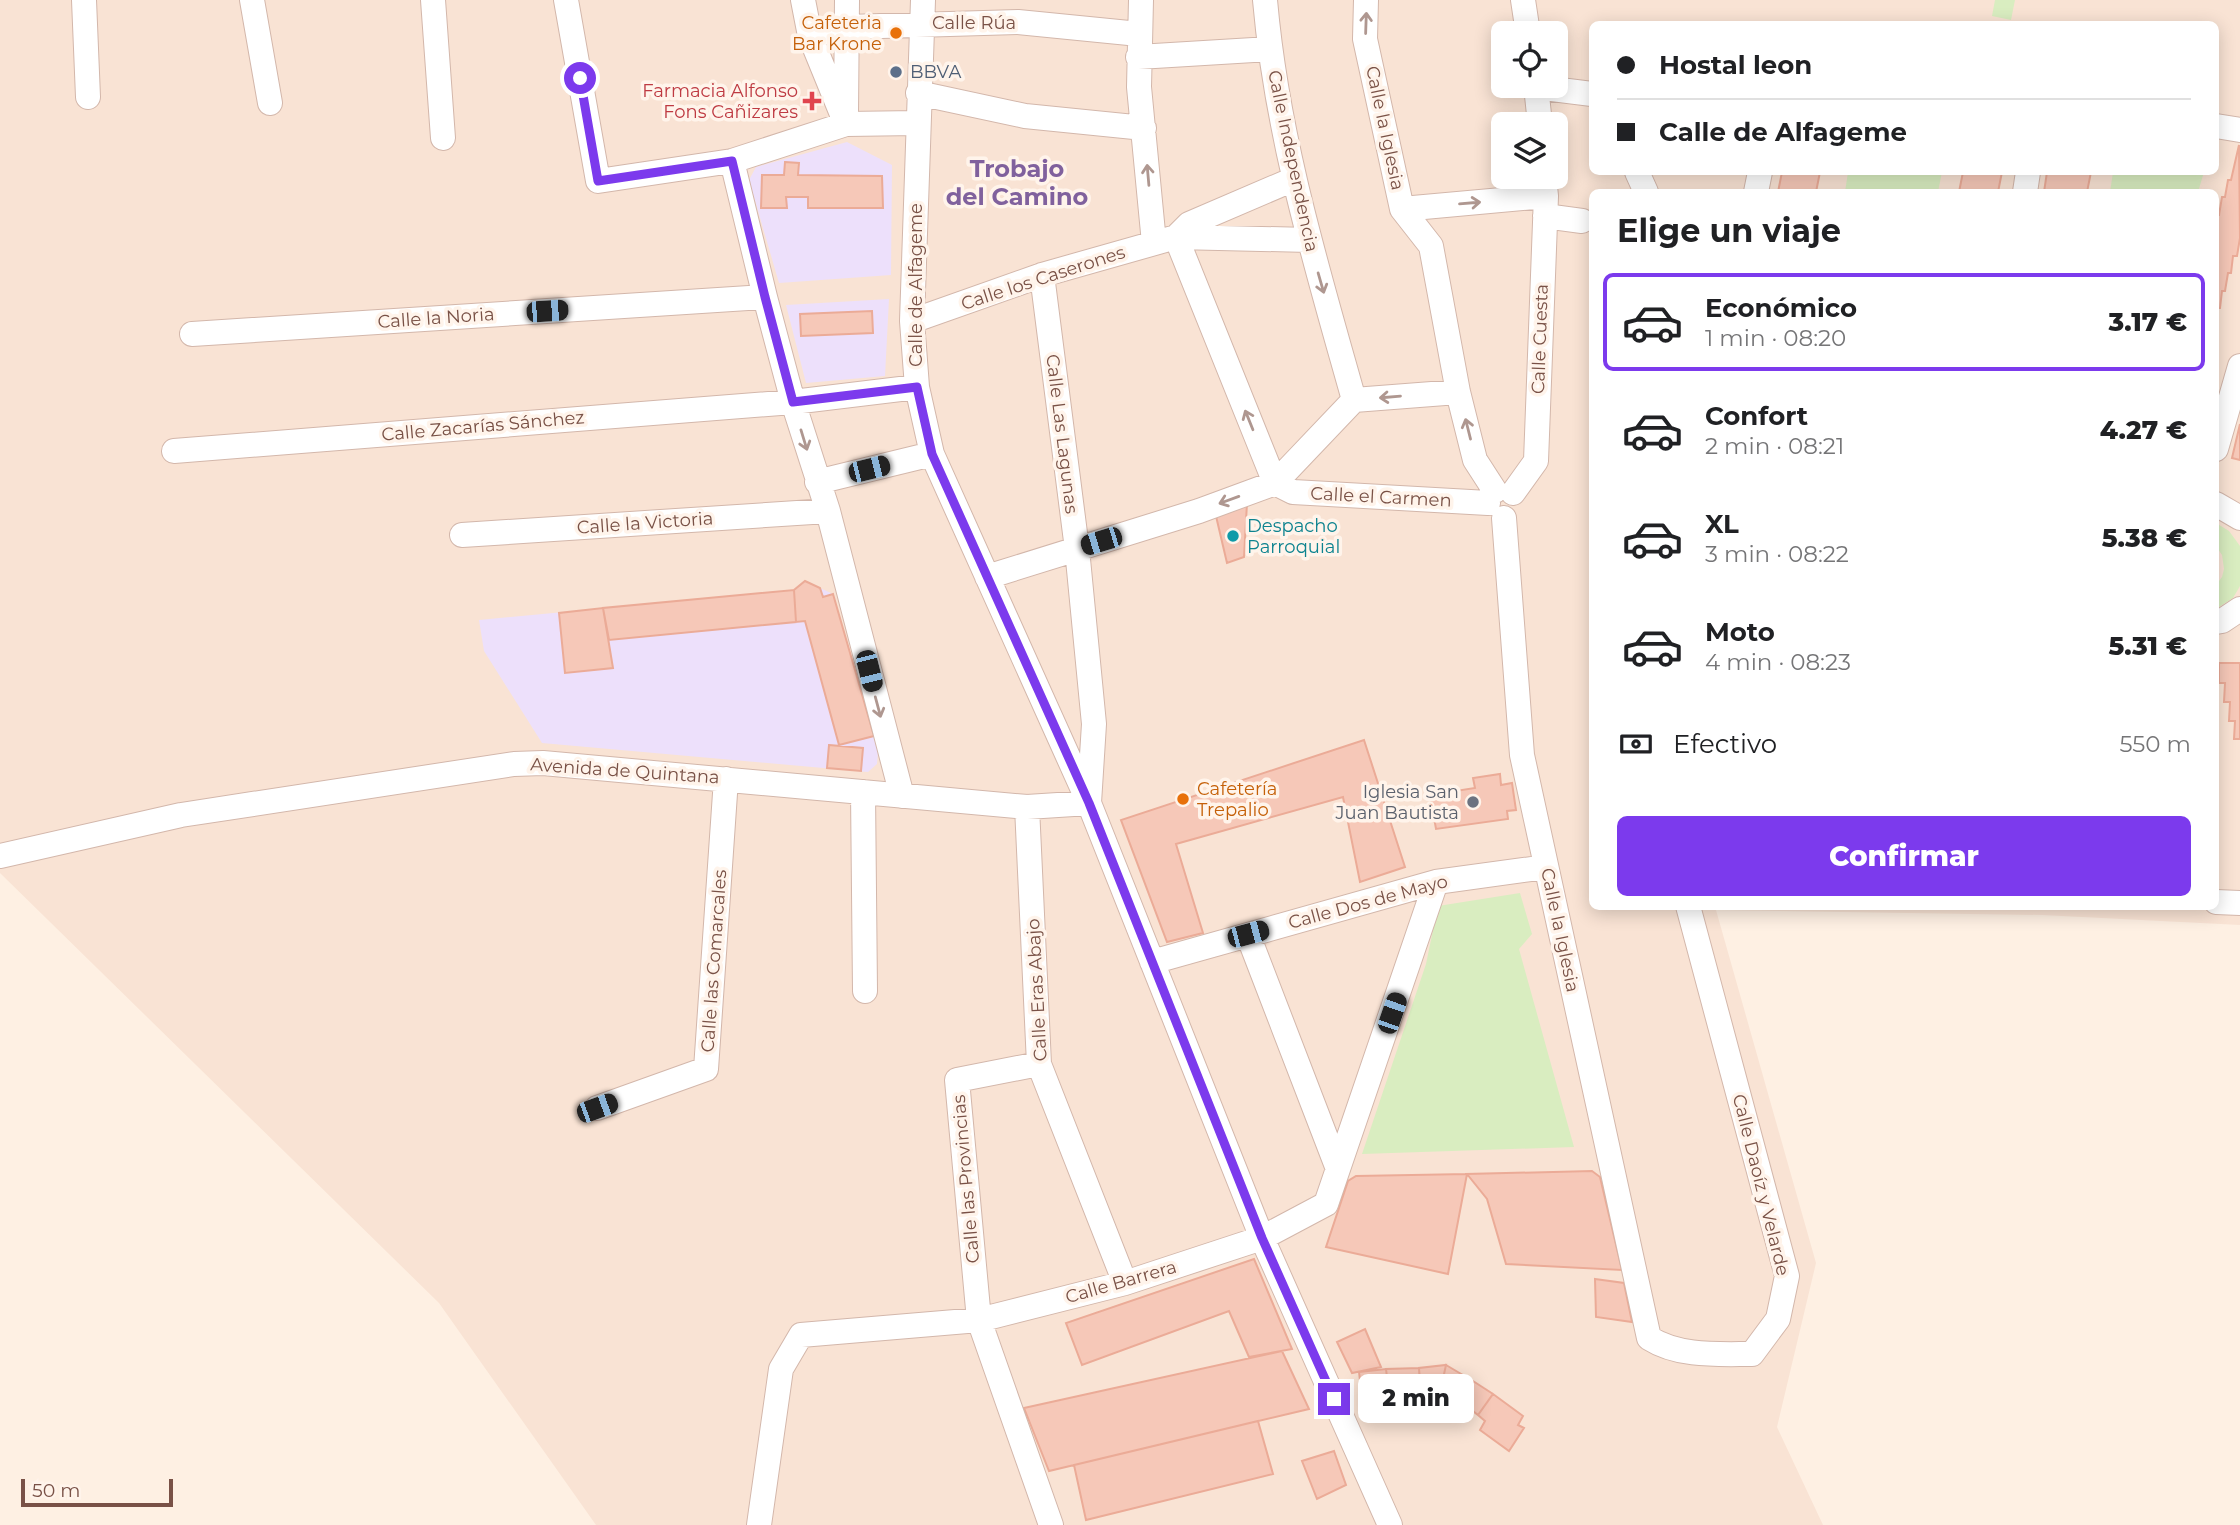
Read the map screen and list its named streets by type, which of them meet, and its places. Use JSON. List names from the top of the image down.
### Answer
{
  "streets": {
    "street": [
      "Calle Rúa",
      "Calle la Iglesia",
      "Calle Independencia",
      "Calle los Caserones",
      "Calle de Alfageme",
      "Calle la Noria",
      "Calle Cuesta",
      "Calle Zacarías Sánchez",
      "Calle Las Lagunas",
      "Calle el Carmen",
      "Calle la Victoria",
      "Avenida de Quintana",
      "Calle Dos de Mayo",
      "Calle las Comarcales",
      "Calle Eras Abajo",
      "Calle las Provincias",
      "Calle Daoíz y Velarde",
      "Calle Barrera"
    ]
  },
  "crossings": [
    ["Calle Rúa", "Calle Independencia"],
    ["Calle Rúa", "Calle de Alfageme"],
    ["Calle la Iglesia", "Calle Cuesta"],
    ["Calle la Iglesia", "Calle el Carmen"],
    ["Calle la Iglesia", "Calle Dos de Mayo"],
    ["Calle la Iglesia", "Calle Daoíz y Velarde"],
    ["Calle los Caserones", "Calle de Alfageme"],
    ["Calle los Caserones", "Calle Las Lagunas"],
    ["Calle de Alfageme", "Calle Zacarías Sánchez"],
    ["Calle de Alfageme", "Calle Las Lagunas"],
    ["Calle de Alfageme", "Avenida de Quintana"],
    ["Calle de Alfageme", "Calle Dos de Mayo"],
    ["Calle de Alfageme", "Calle Barrera"],
    ["Calle Cuesta", "Calle el Carmen"],
    ["Calle Las Lagunas", "Avenida de Quintana"],
    ["Avenida de Quintana", "Calle las Comarcales"],
    ["Avenida de Quintana", "Calle Eras Abajo"],
    ["Calle Dos de Mayo", "Calle Barrera"],
    ["Calle Eras Abajo", "Calle las Provincias"],
    ["Calle Eras Abajo", "Calle Barrera"],
    ["Calle las Provincias", "Calle Barrera"]
  ],
  "districts": ["Trobajo del Camino"],
  "places": {
    "other": [
      "Cafeteria Bar Krone",
      "BBVA",
      "Despacho Parroquial",
      "Cafetería Trepalio",
      "Iglesia San Juan Bautista"
    ],
    "health": ["Farmacia Alfonso Fons Cañizares"]
  },
  "scale_bar": "50 m",
  "page": {
    "banner": ["Hostal leon", "Calle de Alfageme"],
    "heading": "Elige un viaje",
    "list": [
      {
        "name": "Económico",
        "note": "1 min · 08:20",
        "value": "3.17 €"
      },
      {
        "name": "Confort",
        "note": "2 min · 08:21",
        "value": "4.27 €"
      },
      {
        "name": "XL",
        "note": "3 min · 08:22",
        "value": "5.38 €"
      },
      {
        "name": "Moto",
        "note": "4 min · 08:23",
        "value": "5.31 €"
      }
    ],
    "pay": ["Efectivo", "550 m"],
    "buttons": "Confirmar",
    "bubble": "2 min",
    "scale": "50 m"
  }
}
